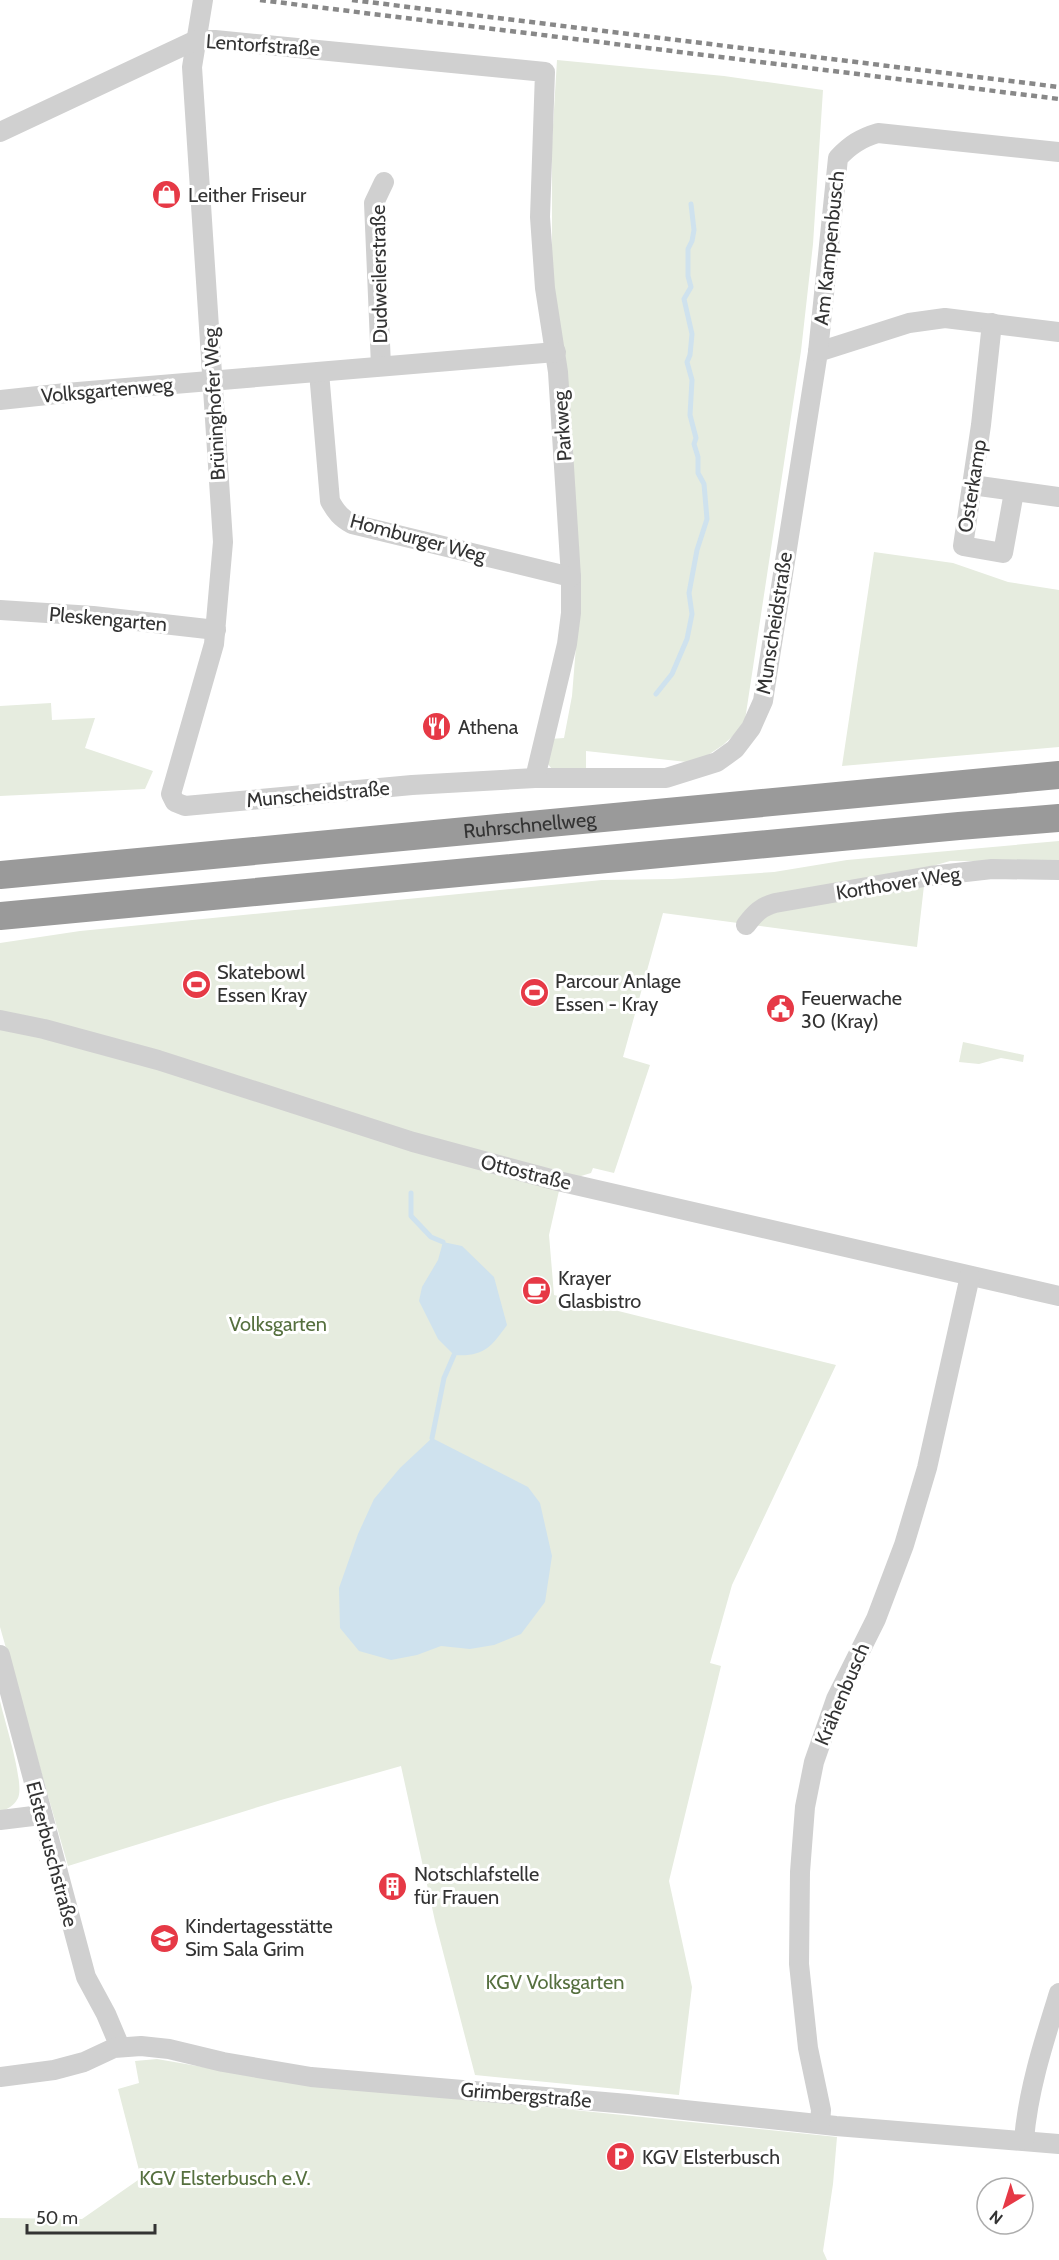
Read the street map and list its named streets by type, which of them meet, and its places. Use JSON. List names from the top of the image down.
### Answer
{
  "streets": {
    "highway": ["Ruhrschnellweg"],
    "street": [
      "Lentorfstraße",
      "Am Kampenbusch",
      "Dudweilerstraße",
      "Volksgartenweg",
      "Brüninghofer Weg",
      "Parkweg",
      "Osterkamp",
      "Homburger Weg",
      "Pleskengarten",
      "Munscheidstraße",
      "Korthover Weg",
      "Ottostraße",
      "Krähenbusch",
      "Elsterbuschstraße",
      "Grimbergstraße"
    ]
  },
  "crossings": [
    ["Lentorfstraße", "Brüninghofer Weg"],
    ["Lentorfstraße", "Parkweg"],
    ["Am Kampenbusch", "Munscheidstraße"],
    ["Dudweilerstraße", "Volksgartenweg"],
    ["Dudweilerstraße", "Brüninghofer Weg"],
    ["Dudweilerstraße", "Parkweg"],
    ["Dudweilerstraße", "Homburger Weg"],
    ["Volksgartenweg", "Brüninghofer Weg"],
    ["Brüninghofer Weg", "Pleskengarten"],
    ["Brüninghofer Weg", "Munscheidstraße"],
    ["Parkweg", "Homburger Weg"],
    ["Parkweg", "Munscheidstraße"],
    ["Ottostraße", "Krähenbusch"],
    ["Krähenbusch", "Grimbergstraße"],
    ["Elsterbuschstraße", "Grimbergstraße"]
  ],
  "parks": ["Volksgarten", "KGV Volksgarten", "KGV Elsterbusch e.V."],
  "places": {
    "shop": ["Leither Friseur"],
    "restaurant": ["Athena"],
    "sports": ["Skatebowl Essen Kray", "Parcour Anlage Essen - Kray"],
    "public building": ["Feuerwache 30 (Kray)"],
    "cafe": ["Krayer Glasbistro"],
    "building": ["Notschlafstelle für Frauen"],
    "school or university": ["Kindertagesstätte Sim Sala Grim"],
    "parking": ["KGV Elsterbusch"]
  },
  "scale_bar": "50 m",
  "north": "bottom left"
}
